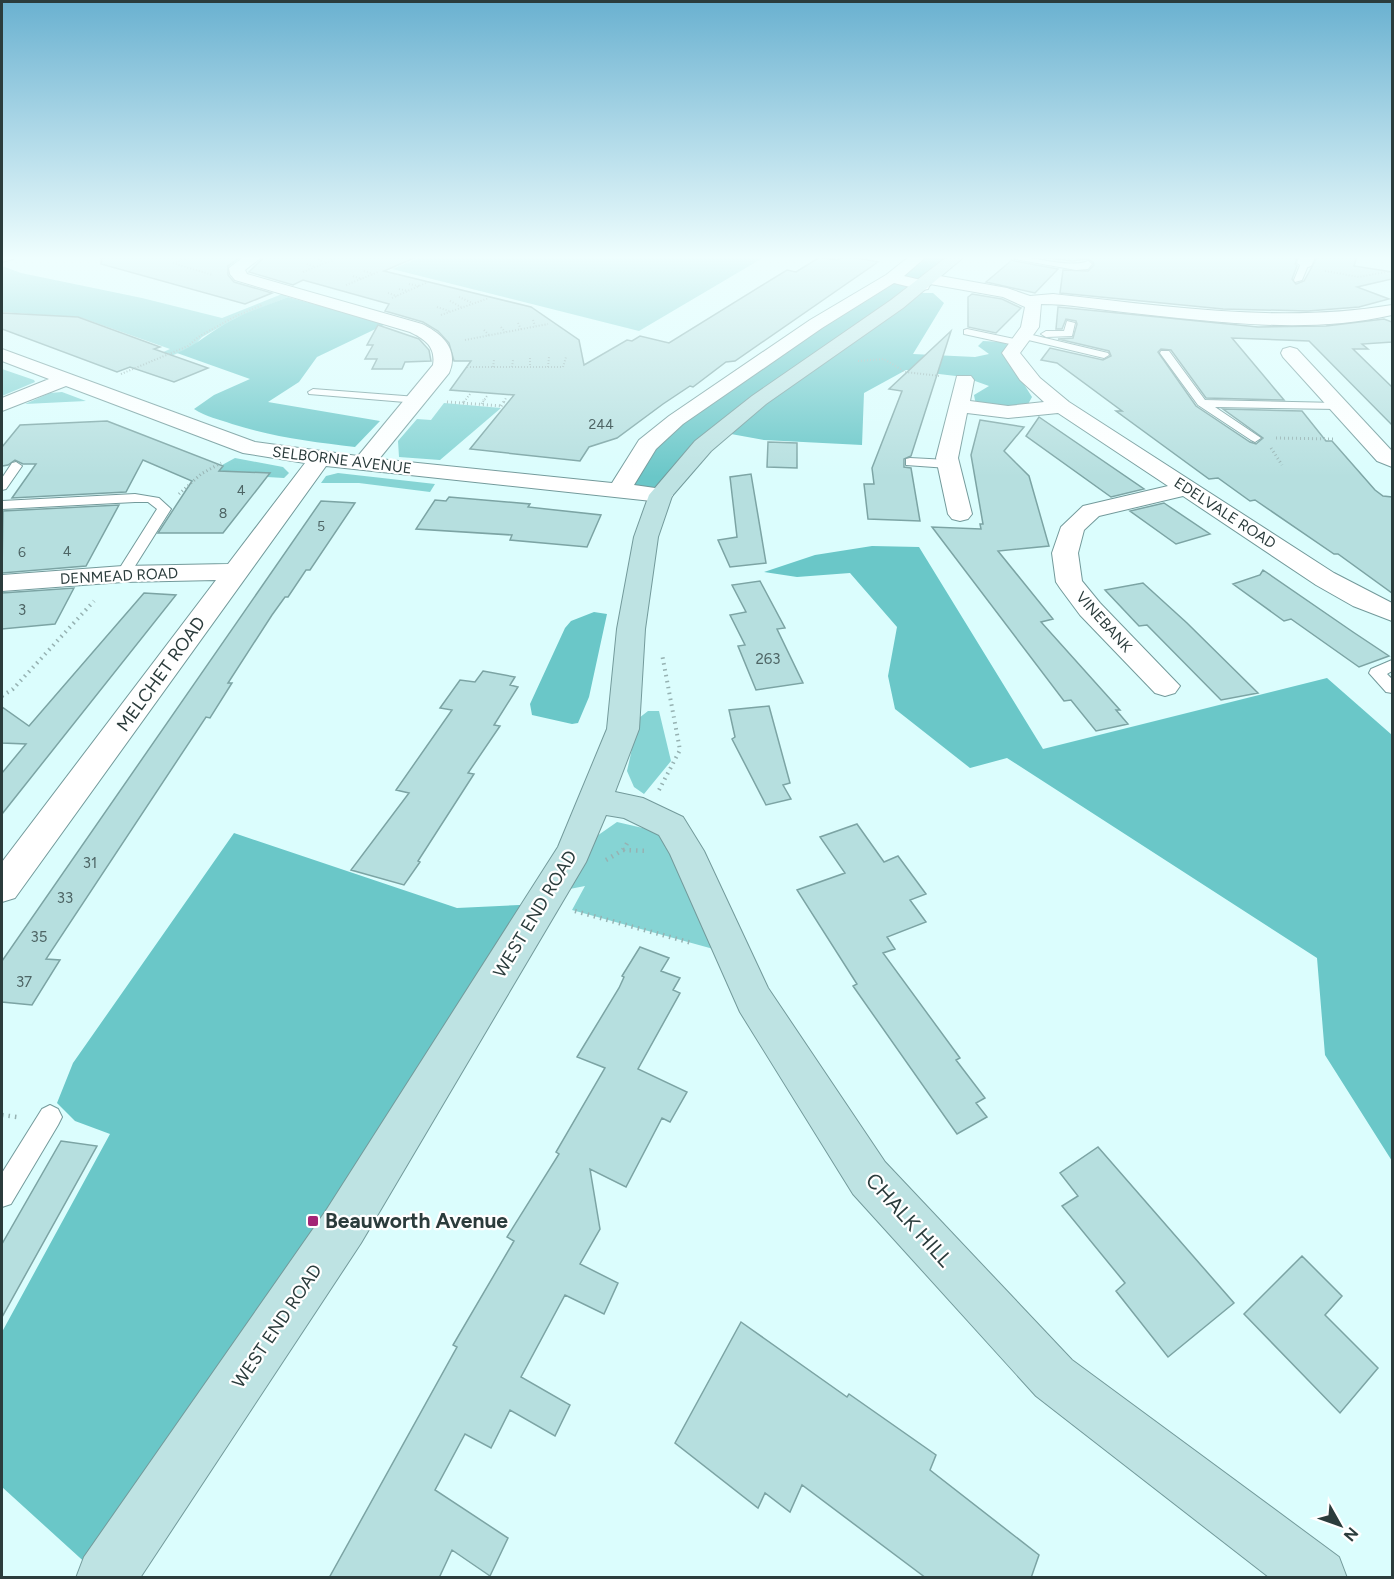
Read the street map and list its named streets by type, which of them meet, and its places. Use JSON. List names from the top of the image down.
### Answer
{
  "streets": {
    "street": [
      "SELBORNE AVENUE",
      "EDELVALE ROAD",
      "DENMEAD ROAD",
      "VINEBANK",
      "MELCHET ROAD",
      "WEST END ROAD",
      "CHALK HILL"
    ]
  },
  "crossings": [
    ["SELBORNE AVENUE", "MELCHET ROAD"],
    ["SELBORNE AVENUE", "WEST END ROAD"],
    ["EDELVALE ROAD", "VINEBANK"],
    ["DENMEAD ROAD", "MELCHET ROAD"],
    ["WEST END ROAD", "CHALK HILL"]
  ],
  "places": {
    "transit": ["Beauworth Avenue"]
  },
  "house_numbers": [
    "244",
    "4",
    "8",
    "5",
    "4",
    "6",
    "3",
    "263",
    "31",
    "33",
    "35",
    "37"
  ],
  "north": "bottom right"
}
